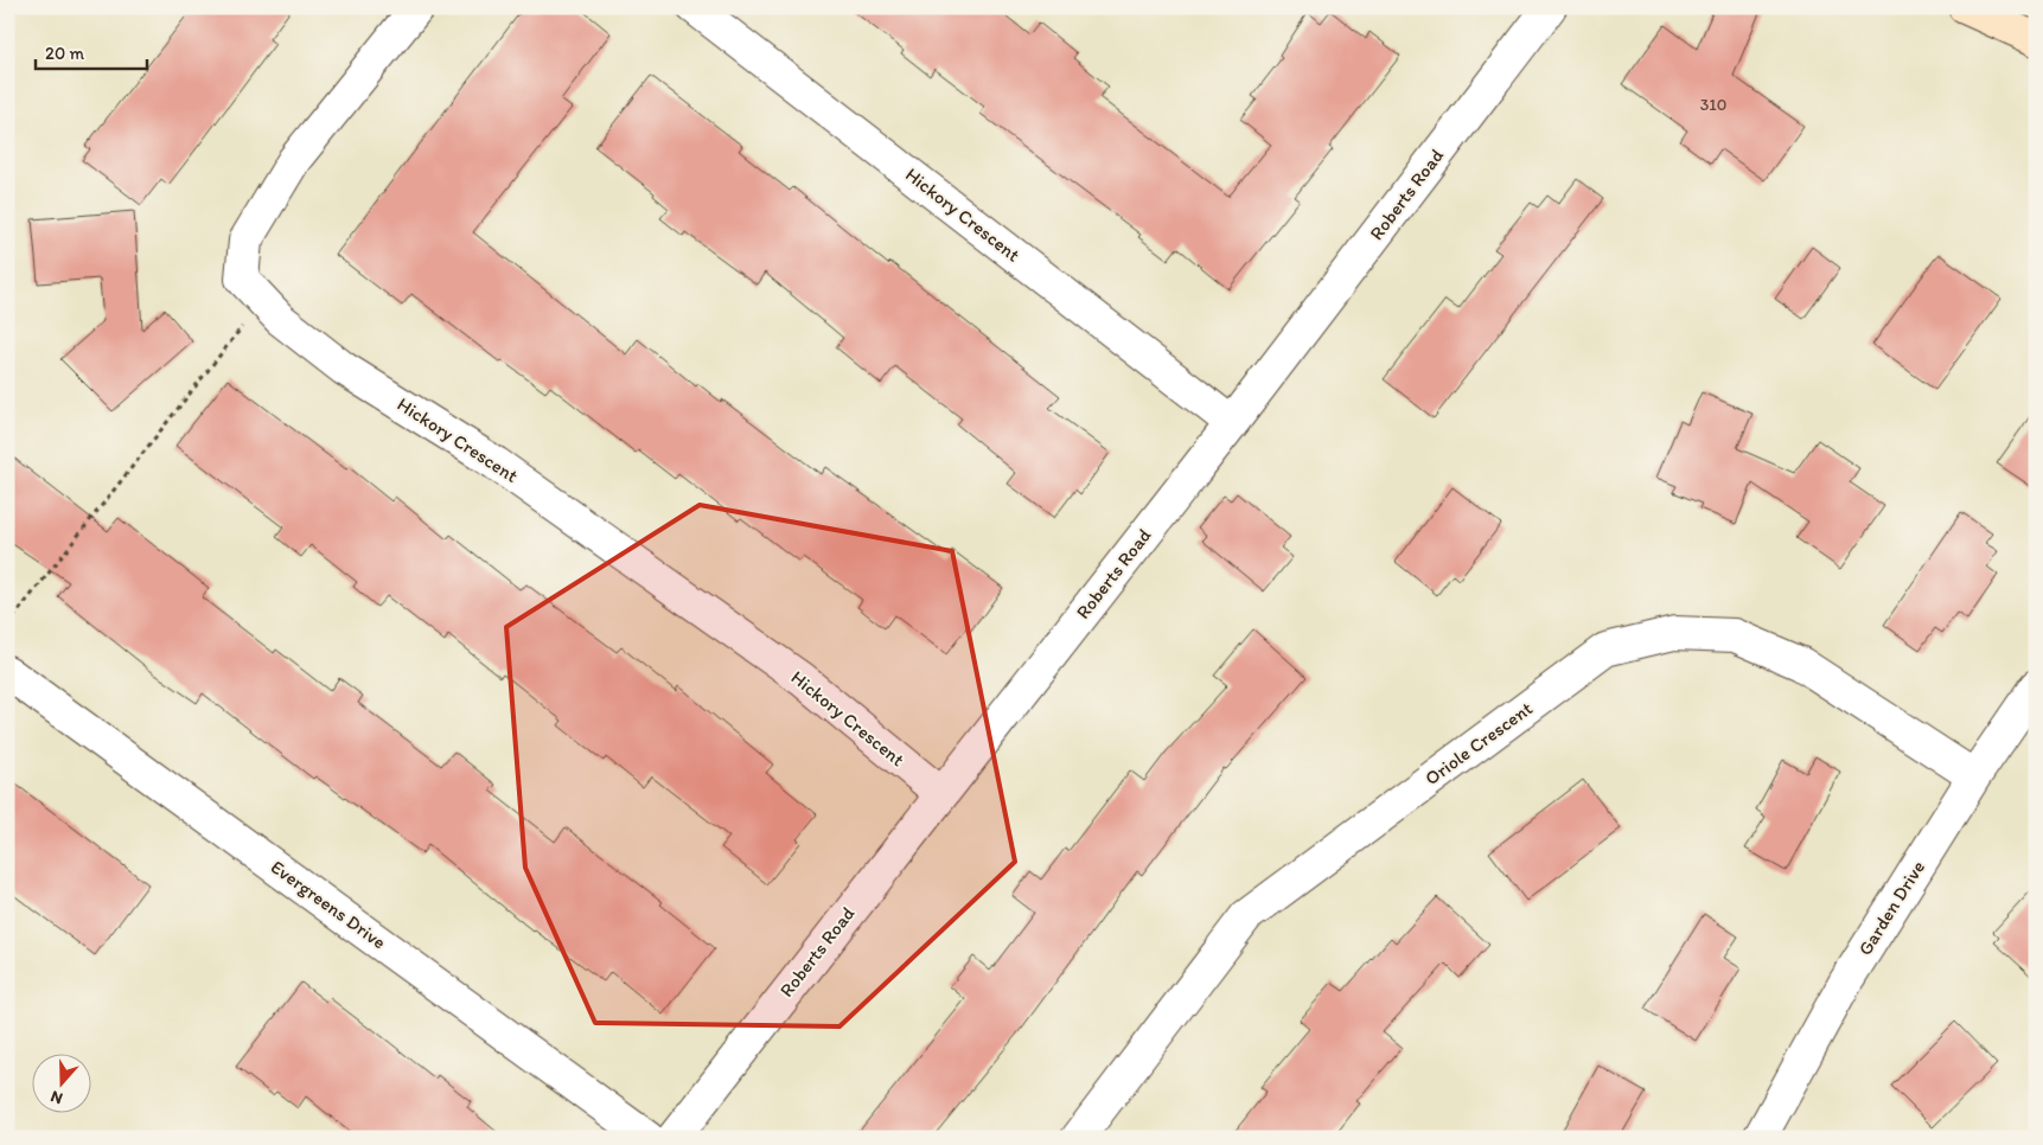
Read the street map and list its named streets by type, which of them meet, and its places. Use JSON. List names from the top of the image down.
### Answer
{
  "streets": {
    "street": [
      "Roberts Road",
      "Hickory Crescent",
      "Oriole Crescent",
      "Evergreens Drive",
      "Garden Drive"
    ]
  },
  "crossings": [
    ["Roberts Road", "Hickory Crescent"],
    ["Oriole Crescent", "Garden Drive"]
  ],
  "house_numbers": ["310"],
  "scale_bar": "20 m",
  "north": "bottom"
}
